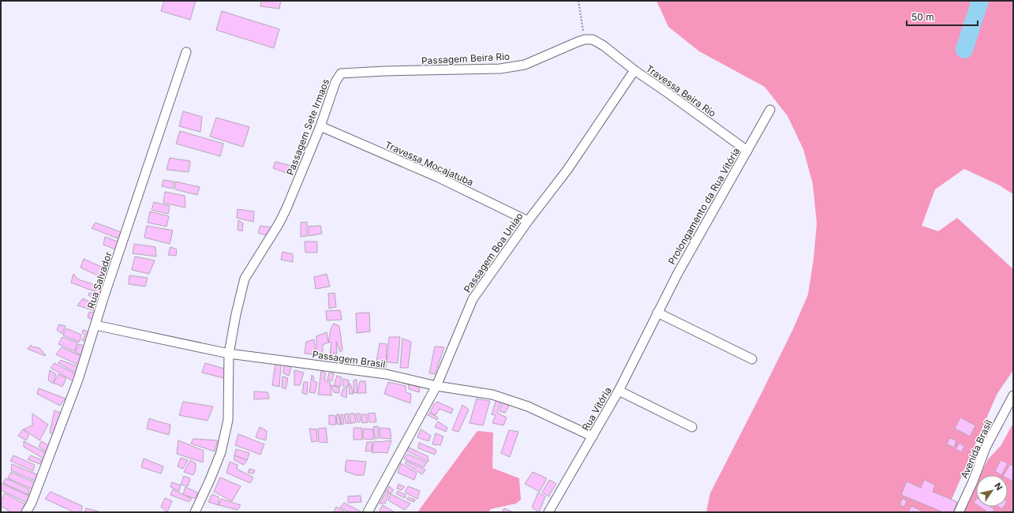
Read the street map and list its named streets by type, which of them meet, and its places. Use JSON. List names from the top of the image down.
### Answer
{
  "streets": {
    "street": [
      "Passagem Beira Rio",
      "Travessa Beira Rio",
      "Passagem Sete Irmaos",
      "Travessa Mocajatuba",
      "Prolongamento da Rua Vitória",
      "Passagem Boa Uniao",
      "Rua Salvador",
      "Passagem Brasil",
      "Rua Vitória",
      "Avenida Brasil"
    ]
  },
  "crossings": [
    ["Passagem Beira Rio", "Travessa Beira Rio"],
    ["Passagem Beira Rio", "Passagem Sete Irmaos"],
    ["Travessa Beira Rio", "Prolongamento da Rua Vitória"],
    ["Travessa Beira Rio", "Passagem Boa Uniao"],
    ["Passagem Sete Irmaos", "Travessa Mocajatuba"],
    ["Passagem Sete Irmaos", "Passagem Brasil"],
    ["Travessa Mocajatuba", "Passagem Boa Uniao"],
    ["Prolongamento da Rua Vitória", "Rua Vitória"],
    ["Passagem Boa Uniao", "Passagem Brasil"],
    ["Rua Salvador", "Passagem Brasil"],
    ["Passagem Brasil", "Rua Vitória"]
  ],
  "scale_bar": "50 m",
  "north": "top right"
}
